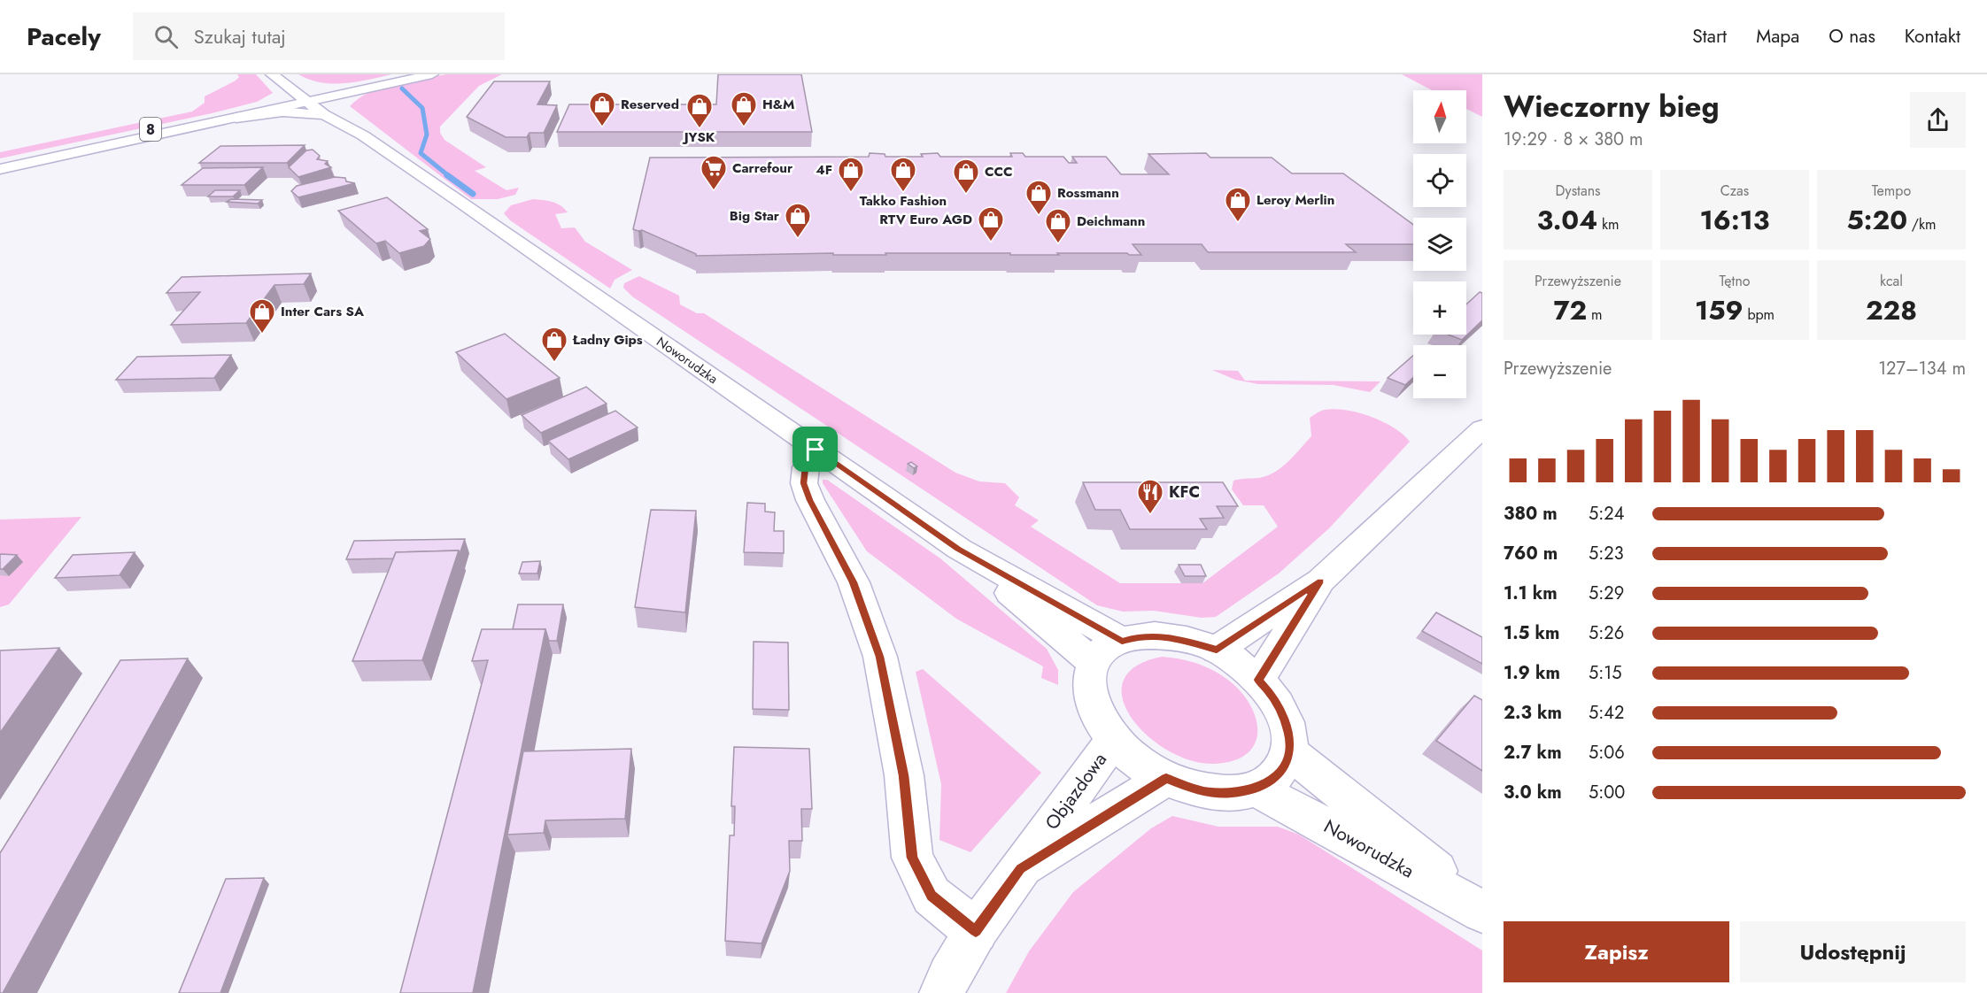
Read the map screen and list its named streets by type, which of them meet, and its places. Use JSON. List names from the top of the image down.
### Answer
{
  "streets": {
    "main road": ["8", "Noworudzka", "Objazdowa"]
  },
  "crossings": [
    ["8", "Noworudzka"],
    ["Noworudzka", "Objazdowa"]
  ],
  "places": {
    "shop": [
      "Reserved",
      "H&M",
      "JYSK",
      "4F",
      "Takko Fashion",
      "CCC",
      "Rossmann",
      "Leroy Merlin",
      "Big Star",
      "RTV Euro AGD",
      "Deichmann",
      "Inter Cars SA",
      "Ładny Gips"
    ],
    "supermarket": ["Carrefour"],
    "restaurant": ["KFC"]
  },
  "north": "top",
  "page": {
    "header": "Pacely",
    "search": "Szukaj tutaj",
    "nav": [
      "Start",
      "Mapa",
      "O nas",
      "Kontakt"
    ],
    "heading": ["Wieczorny bieg", "19:29 · 8 × 380 m"],
    "map_buttons": ["+", "−"],
    "stats": [
      ["Dystans", "3.04 km"],
      ["Czas", "16:13"],
      ["Tempo", "5:20 /km"],
      ["Przewyższenie", "72 m"],
      ["Tętno", "159 bpm"],
      ["kcal", "228"]
    ],
    "chart": ["Przewyższenie", "127–134 m"],
    "list": [
      {
        "name": "380 m",
        "note": "5:24"
      },
      {
        "name": "760 m",
        "note": "5:23"
      },
      {
        "name": "1.1 km",
        "note": "5:29"
      },
      {
        "name": "1.5 km",
        "note": "5:26"
      },
      {
        "name": "1.9 km",
        "note": "5:15"
      },
      {
        "name": "2.3 km",
        "note": "5:42"
      },
      {
        "name": "2.7 km",
        "note": "5:06"
      },
      {
        "name": "3.0 km",
        "note": "5:00"
      }
    ],
    "buttons": ["Zapisz", "Udostępnij"]
  }
}
